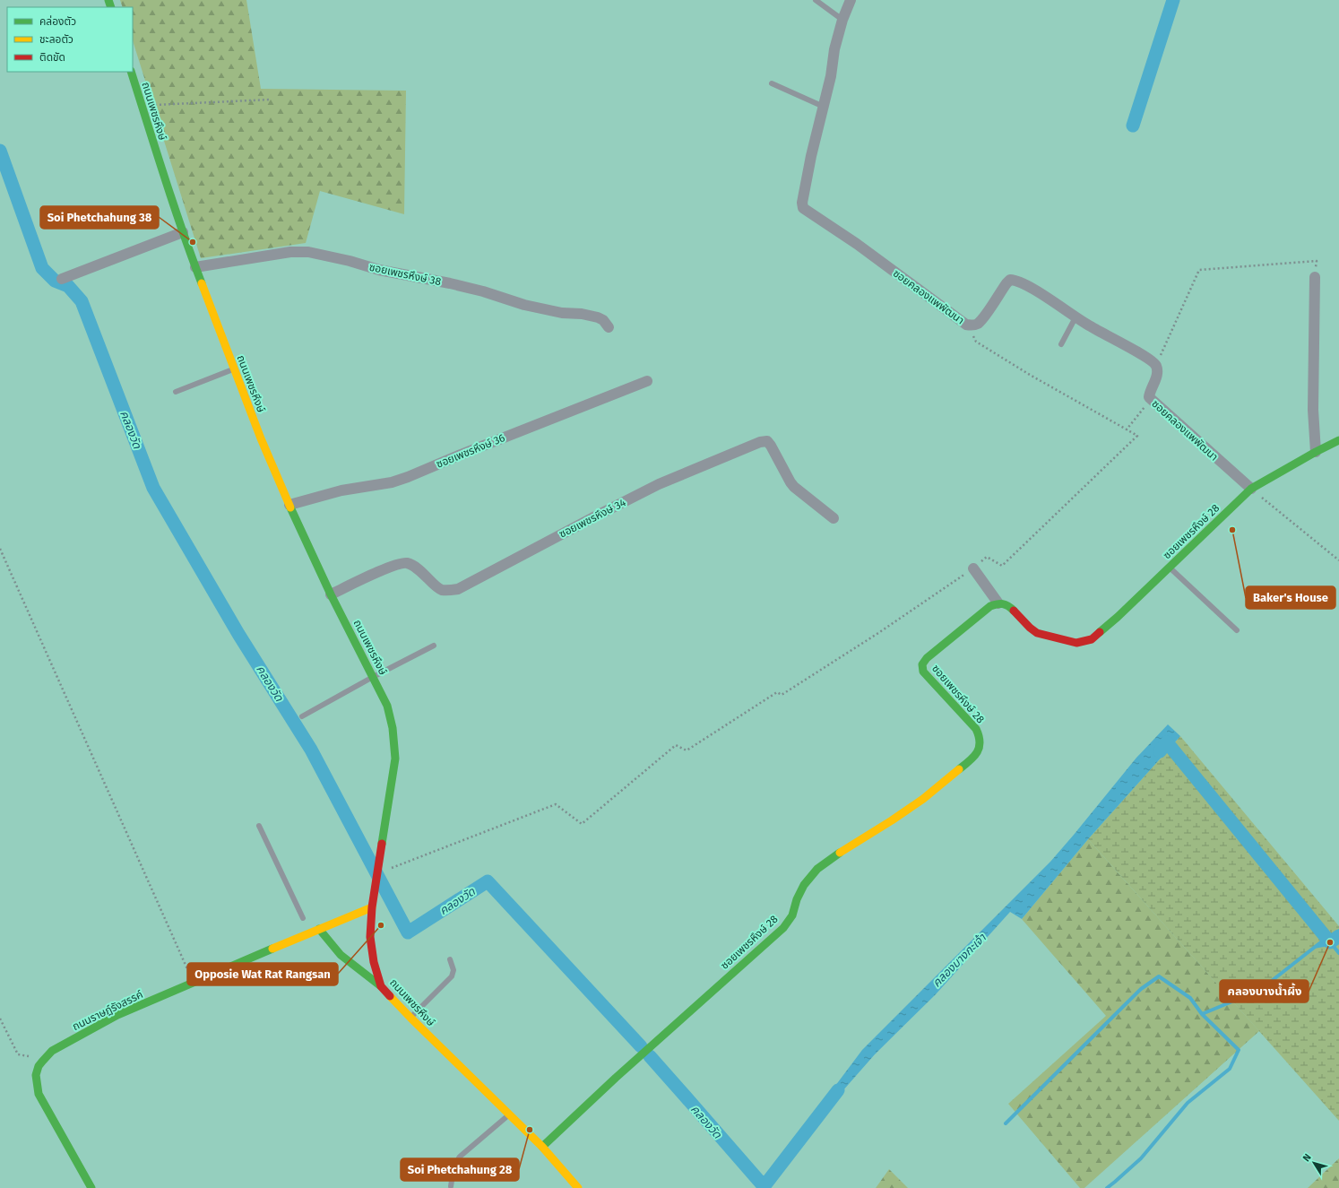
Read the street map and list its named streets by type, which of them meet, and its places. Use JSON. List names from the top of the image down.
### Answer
{
  "streets": {
    "street": [
      "ถนนเพชรหึงษ์",
      "ซอยเพชรหึงษ์ 38",
      "ซอยคลองแพพัฒนา",
      "ซอยเพชรหึงษ์ 36",
      "ซอยเพชรหึงษ์ 34",
      "ซอยเพชรหึงษ์ 28",
      "ถนนราษฎ์รังสรรค์"
    ]
  },
  "crossings": [
    ["ถนนเพชรหึงษ์", "ซอยเพชรหึงษ์ 38"],
    ["ถนนเพชรหึงษ์", "ซอยเพชรหึงษ์ 36"],
    ["ถนนเพชรหึงษ์", "ซอยเพชรหึงษ์ 34"],
    ["ถนนเพชรหึงษ์", "ซอยเพชรหึงษ์ 28"],
    ["ถนนเพชรหึงษ์", "ถนนราษฎ์รังสรรค์"],
    ["ซอยคลองแพพัฒนา", "ซอยเพชรหึงษ์ 28"]
  ],
  "water": ["คลองวัด", "คลองบางกะเจ้า"],
  "places": [
    "Soi Phetchahung 38",
    "Baker's House",
    "Opposie Wat Rat Rangsan",
    "คลองบางน้ำผึ้ง",
    "Soi Phetchahung 28"
  ],
  "legend": ["คล่องตัว", "ชะลอตัว", "ติดขัด"],
  "north": "top left"
}
